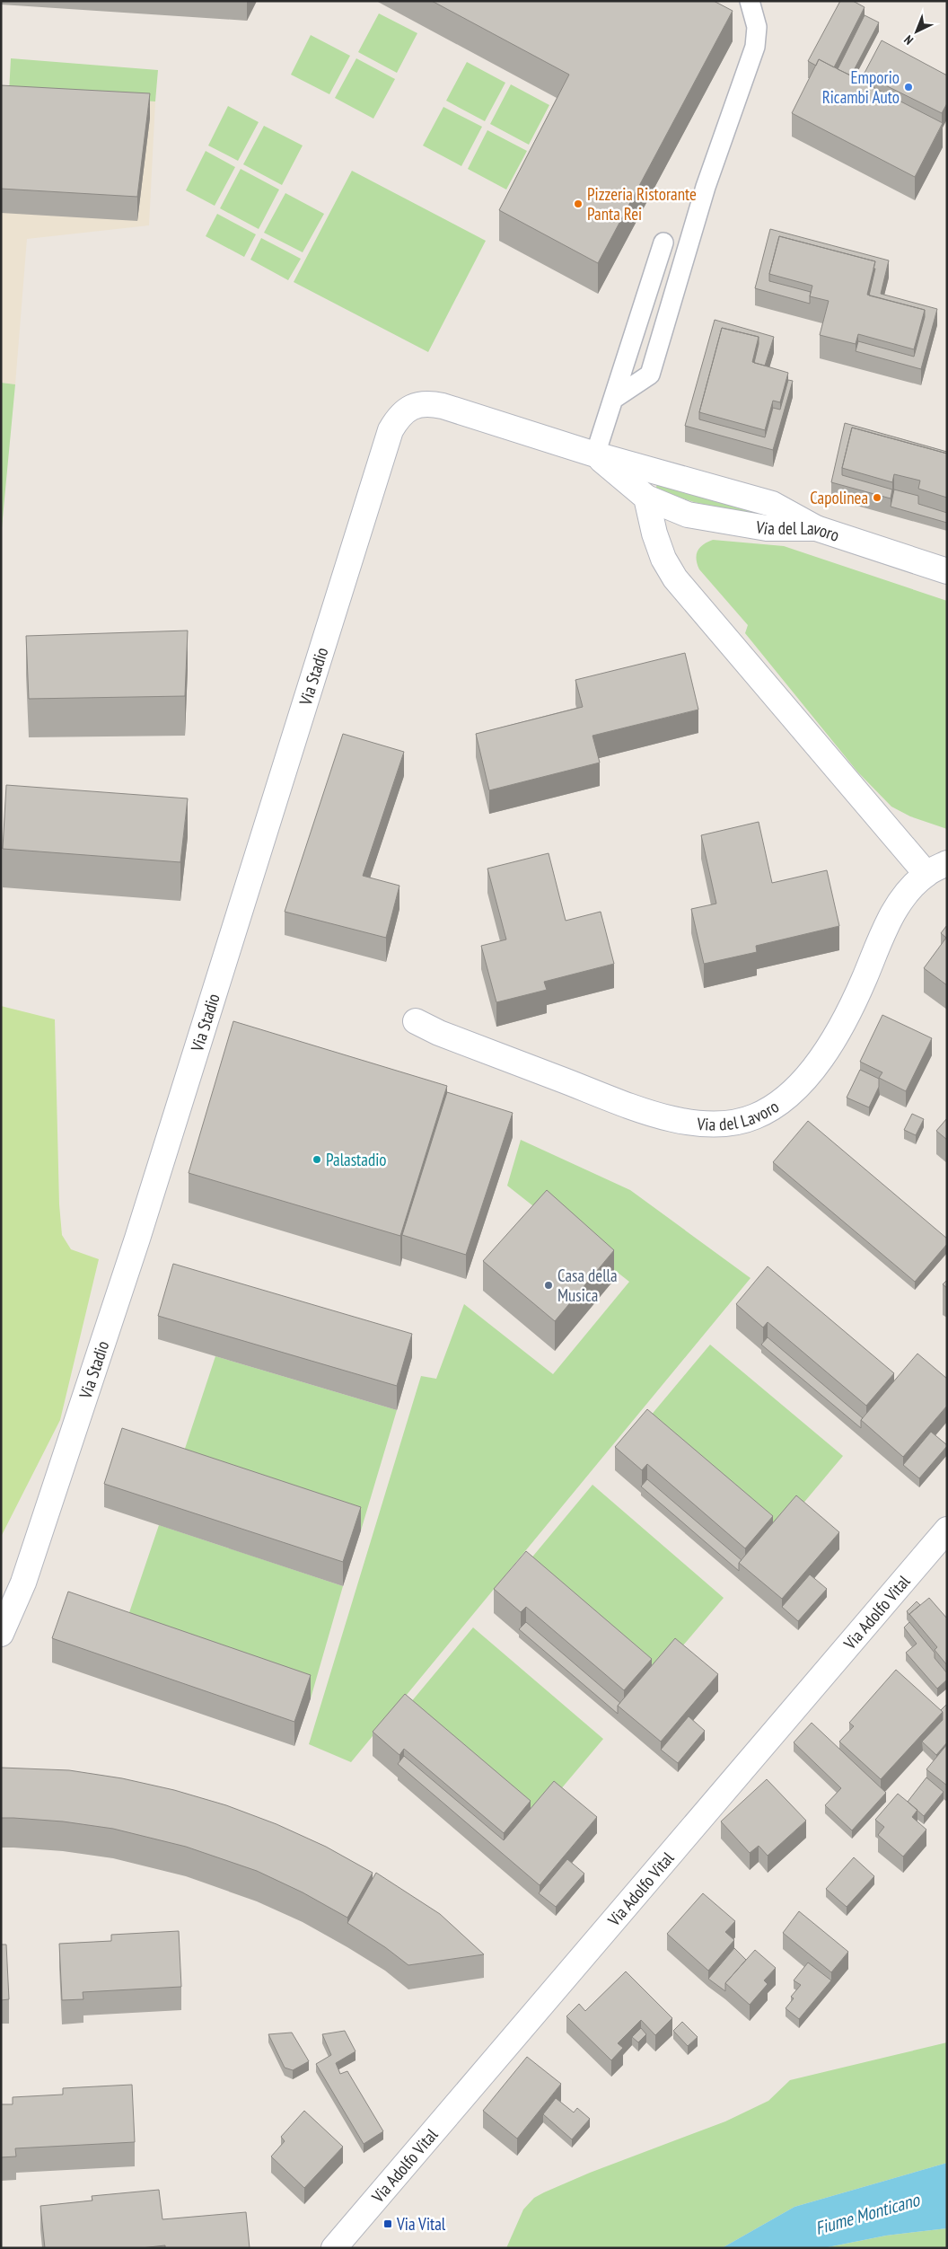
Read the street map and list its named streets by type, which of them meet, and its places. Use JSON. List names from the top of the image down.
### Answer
{
  "streets": {
    "street": ["Via del Lavoro", "Via Stadio", "Via Adolfo Vital"]
  },
  "crossings": [
    ["Via del Lavoro", "Via Stadio"]
  ],
  "water": ["Fiume Monticano"],
  "places": {
    "other": [
      "Emporio Ricambi Auto",
      "Pizzeria Ristorante Panta Rei",
      "Capolinea",
      "Palastadio",
      "Casa della Musica"
    ],
    "transit": ["Via Vital"]
  },
  "north": "bottom left"
}
